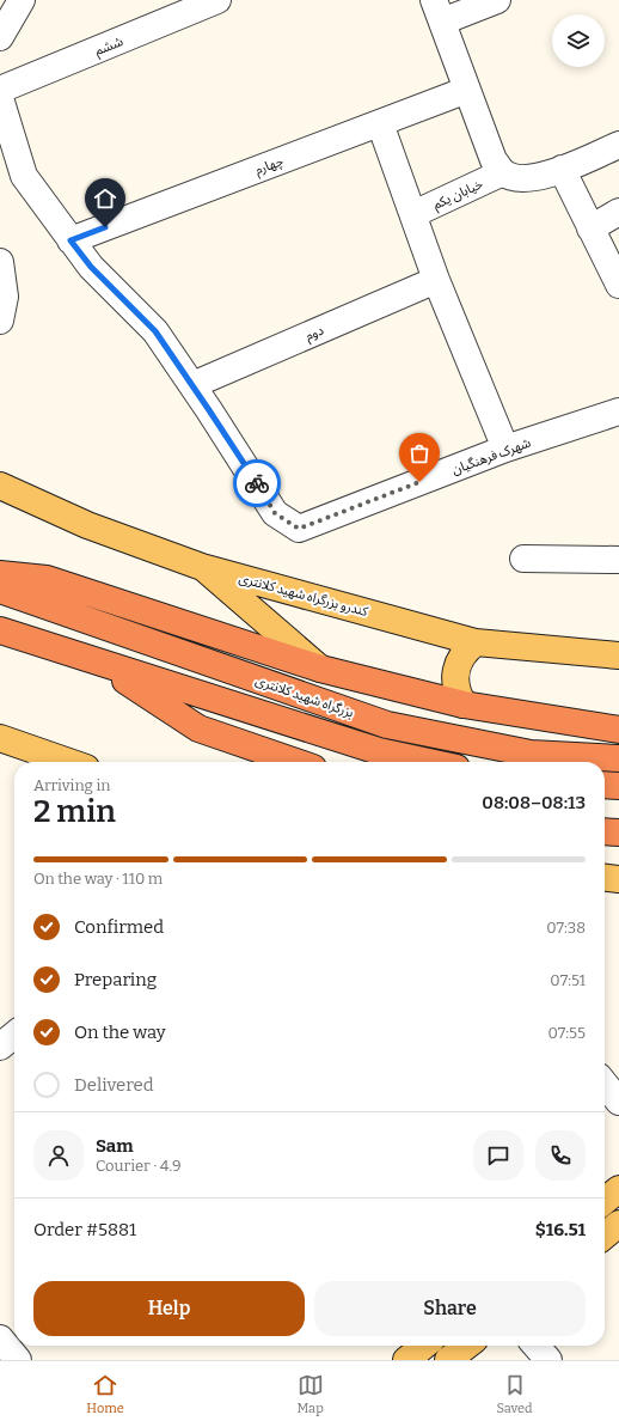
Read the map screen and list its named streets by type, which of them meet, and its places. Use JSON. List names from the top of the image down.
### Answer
{
  "streets": {
    "highway": ["بزرگراه شهید کلانتری"],
    "main road": ["کندرو بزرگراه شهید کلانتری"],
    "street": [
      "ششم",
      "چهارم",
      "خیابان یکم",
      "دوم",
      "شهرک فرهنگیان"
    ]
  },
  "crossings": [
    ["چهارم", "شهرک فرهنگیان"],
    ["دوم", "شهرک فرهنگیان"]
  ],
  "page": {
    "heading": ["2 min", "Arriving in", "08:08–08:13"],
    "panel": [
      "Sam",
      "Courier · 4.9",
      "Order #5881",
      "$16.51"
    ],
    "bar": "On the way · 110 m",
    "list": [
      ["Confirmed", "07:38"],
      ["Preparing", "07:51"],
      ["On the way", "07:55"],
      "Delivered"
    ],
    "buttons": ["Help", "Share"],
    "tabs": ["Home", "Map", "Saved"]
  }
}
